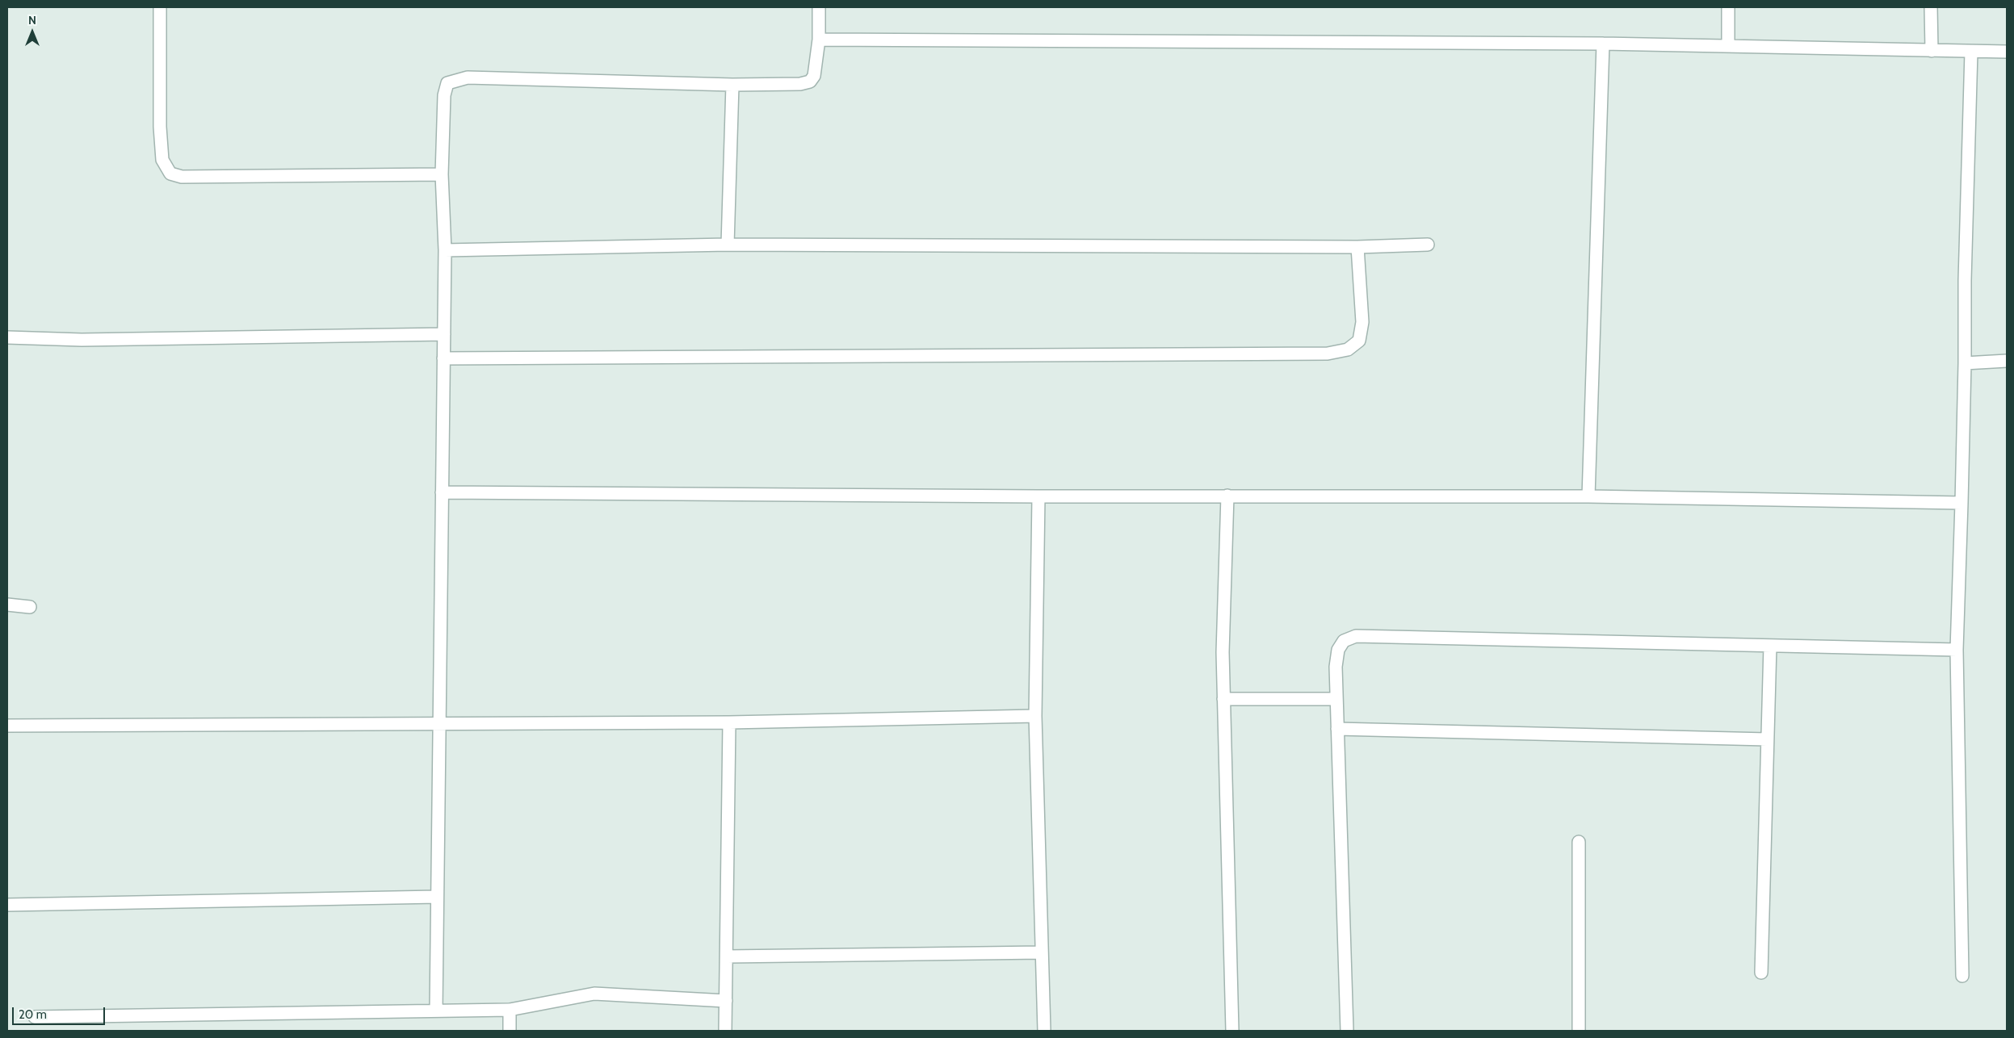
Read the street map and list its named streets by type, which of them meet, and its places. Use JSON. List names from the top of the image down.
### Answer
{
  "scale_bar": "20 m",
  "north": "top"
}
